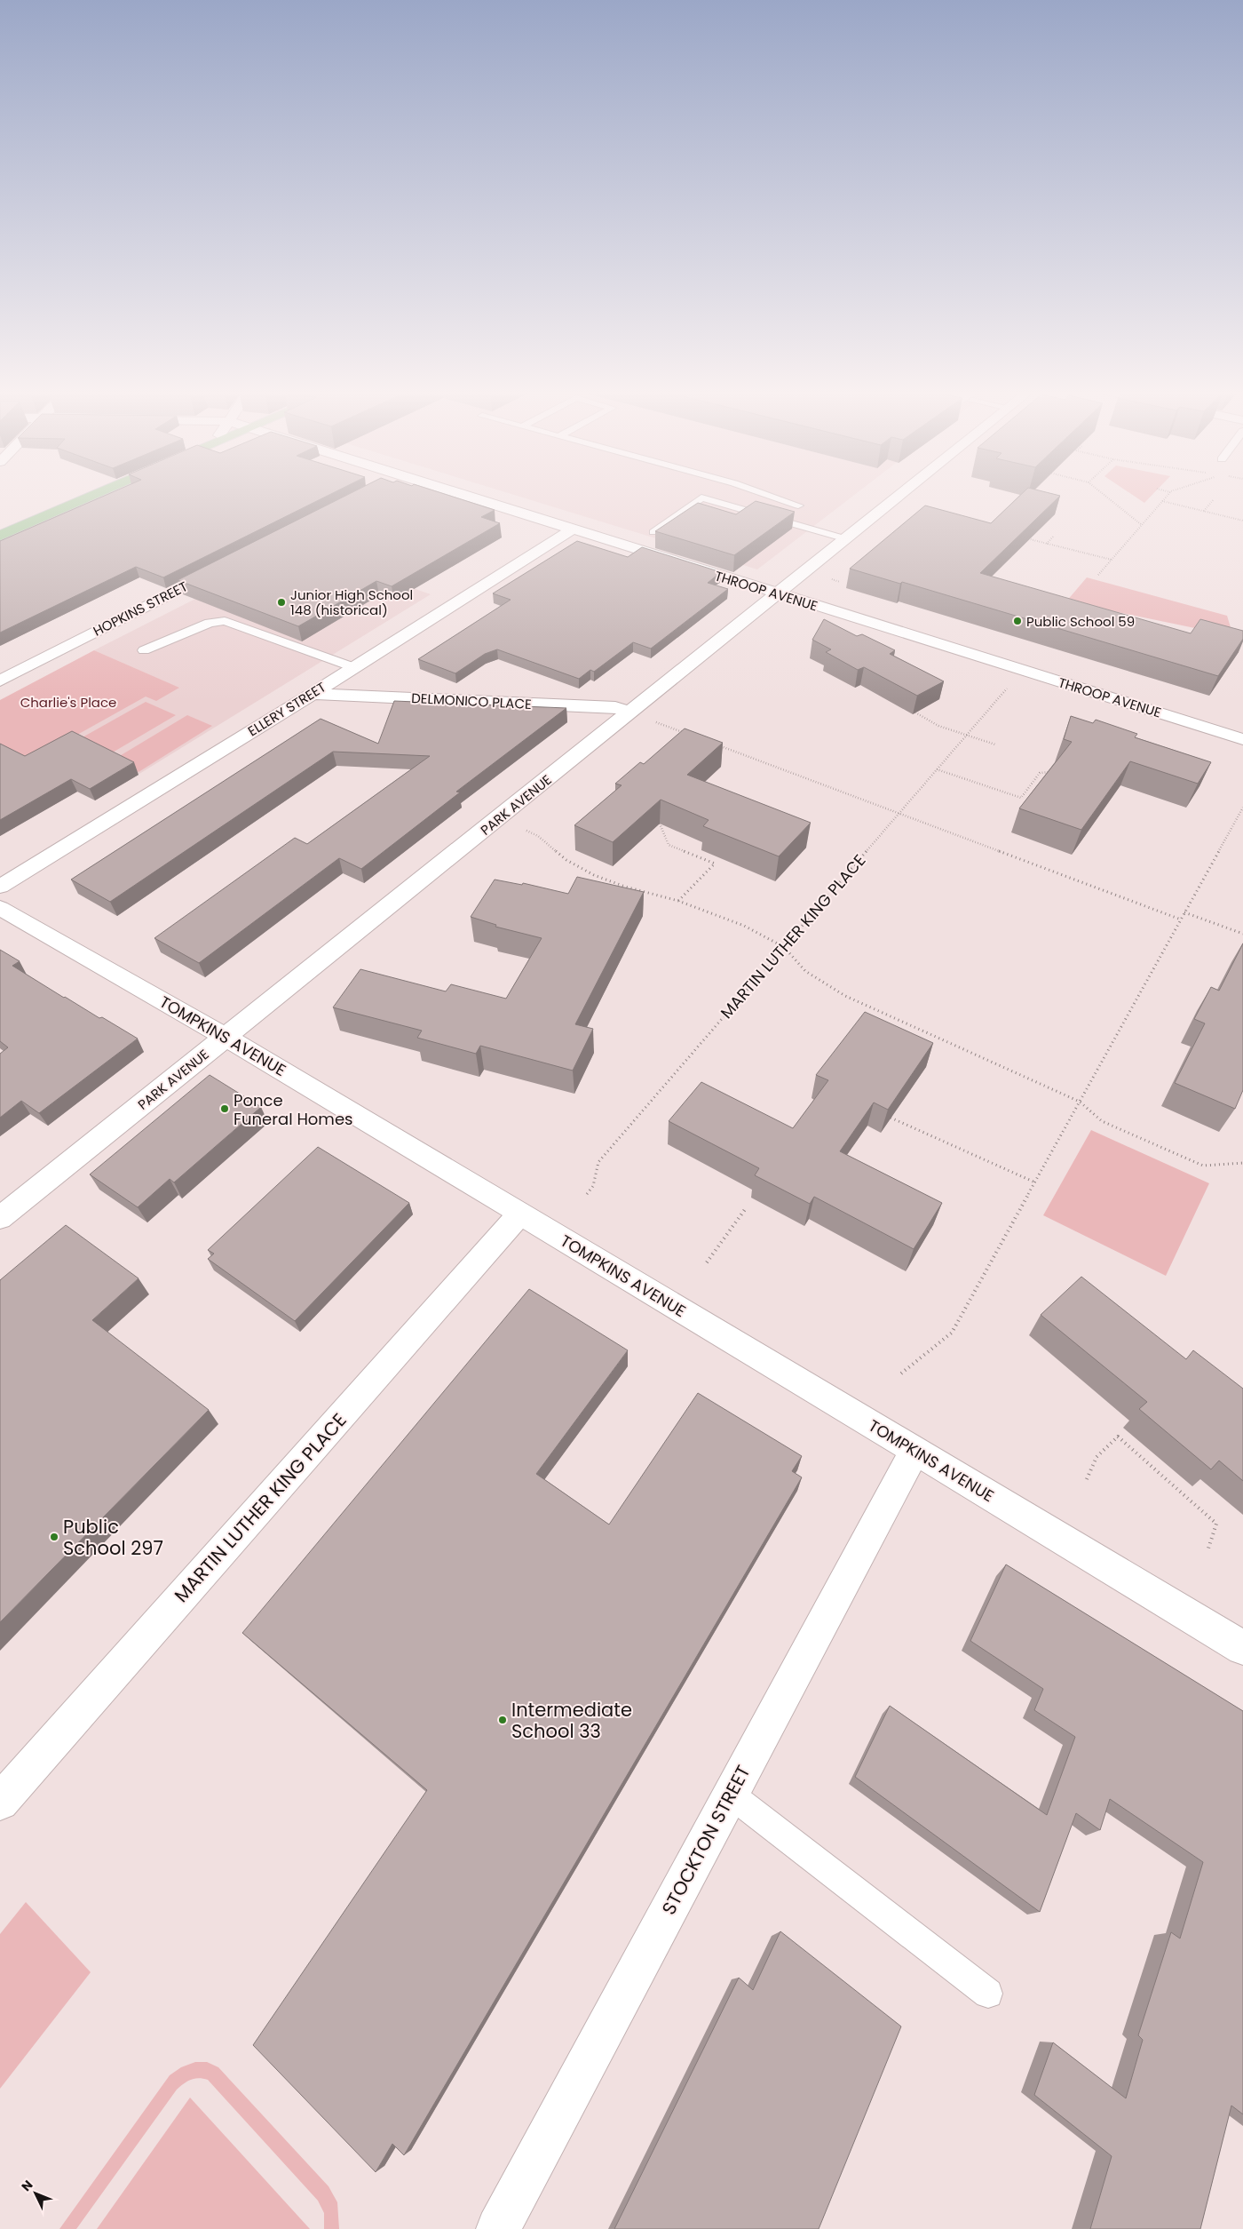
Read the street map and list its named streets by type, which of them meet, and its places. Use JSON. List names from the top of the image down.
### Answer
{
  "streets": {
    "street": [
      "THROOP AVENUE",
      "HOPKINS STREET",
      "DELMONICO PLACE",
      "ELLERY STREET",
      "PARK AVENUE",
      "MARTIN LUTHER KING PLACE",
      "TOMPKINS AVENUE",
      "STOCKTON STREET"
    ]
  },
  "crossings": [
    ["THROOP AVENUE", "ELLERY STREET"],
    ["THROOP AVENUE", "PARK AVENUE"],
    ["DELMONICO PLACE", "ELLERY STREET"],
    ["DELMONICO PLACE", "PARK AVENUE"],
    ["PARK AVENUE", "TOMPKINS AVENUE"],
    ["MARTIN LUTHER KING PLACE", "TOMPKINS AVENUE"],
    ["TOMPKINS AVENUE", "STOCKTON STREET"]
  ],
  "parks": ["Charlie's Place"],
  "places": [
    "Junior High School 148 (historical)",
    "Public School 59",
    "Ponce Funeral Homes",
    "Public School 297",
    "Intermediate School 33"
  ],
  "north": "top left"
}
